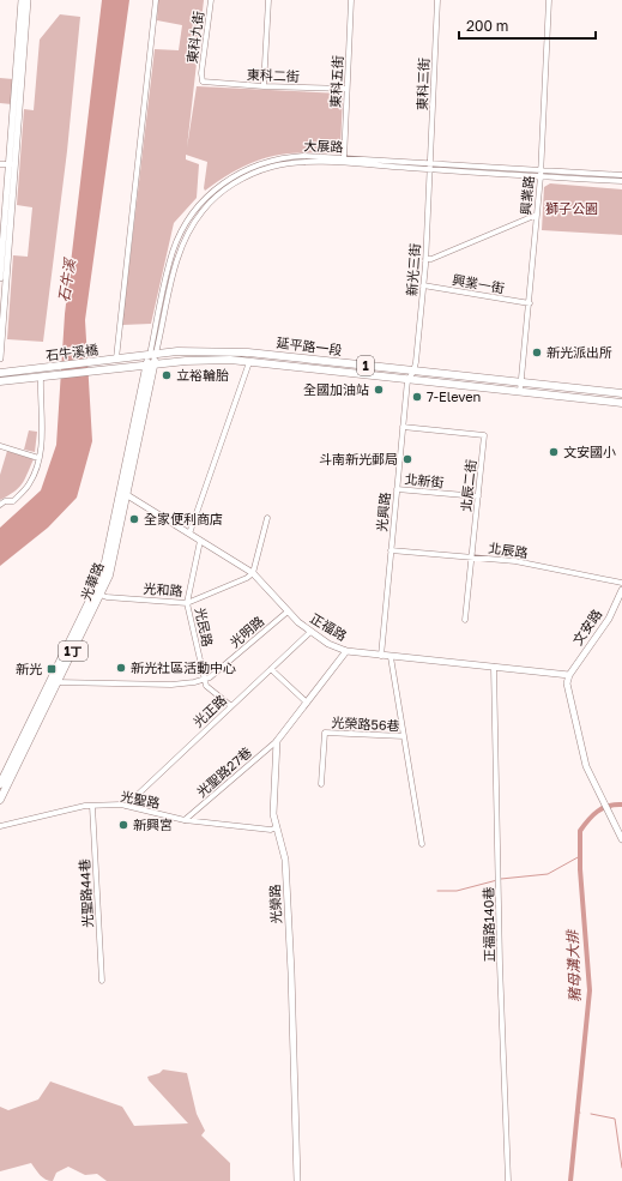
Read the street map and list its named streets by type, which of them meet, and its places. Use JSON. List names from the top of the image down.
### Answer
{
  "streets": {
    "main road": [
      "延平路一段",
      "石牛溪橋",
      "1",
      "光華路",
      "1丁"
    ],
    "street": [
      "東科九街",
      "東科二街",
      "東科五街",
      "東科三街",
      "大展路",
      "興業路",
      "新光三街",
      "興業一街",
      "北新街",
      "北辰二街",
      "光興路",
      "北辰路",
      "光和路",
      "光民路",
      "正福路",
      "文安路",
      "光明路",
      "光正路",
      "光榮路56巷",
      "光聖路27巷",
      "光聖路",
      "光聖路44巷",
      "光榮路",
      "正福路140巷"
    ]
  },
  "crossings": [
    ["東科九街", "東科二街"],
    ["東科二街", "東科五街"],
    ["東科五街", "大展路"],
    ["東科三街", "大展路"],
    ["東科三街", "新光三街"],
    ["大展路", "興業路"],
    ["大展路", "新光三街"],
    ["大展路", "延平路一段"],
    ["大展路", "光華路"],
    ["興業路", "興業一街"],
    ["興業路", "延平路一段"],
    ["新光三街", "興業一街"],
    ["新光三街", "延平路一段"],
    ["新光三街", "光興路"],
    ["延平路一段", "石牛溪橋"],
    ["延平路一段", "光興路"],
    ["延平路一段", "光華路"],
    ["石牛溪橋", "1"],
    ["北新街", "北辰二街"],
    ["北新街", "光興路"],
    ["北辰二街", "光興路"],
    ["北辰二街", "北辰路"],
    ["光興路", "北辰路"],
    ["光興路", "正福路"],
    ["光華路", "光和路"],
    ["光華路", "正福路"],
    ["光華路", "光明路"],
    ["光和路", "光民路"],
    ["光和路", "正福路"],
    ["光民路", "正福路"],
    ["光民路", "光明路"],
    ["正福路", "文安路"],
    ["正福路", "光明路"],
    ["正福路", "光正路"],
    ["正福路", "正福路140巷"],
    ["光正路", "光聖路"],
    ["光聖路27巷", "光聖路"],
    ["光聖路27巷", "光榮路"],
    ["光聖路", "光聖路44巷"],
    ["光聖路", "光榮路"]
  ],
  "water": ["石牛溪", "豬母溝大排"],
  "parks": ["獅子公園"],
  "places": {
    "other": [
      "新光派出所",
      "立裕輪胎",
      "全國加油站",
      "7-Eleven",
      "文安國小",
      "斗南新光郵局",
      "全家便利商店",
      "新光社區活動中心",
      "新興宮"
    ],
    "transit": ["新光"]
  },
  "scale_bar": "200 m"
}
